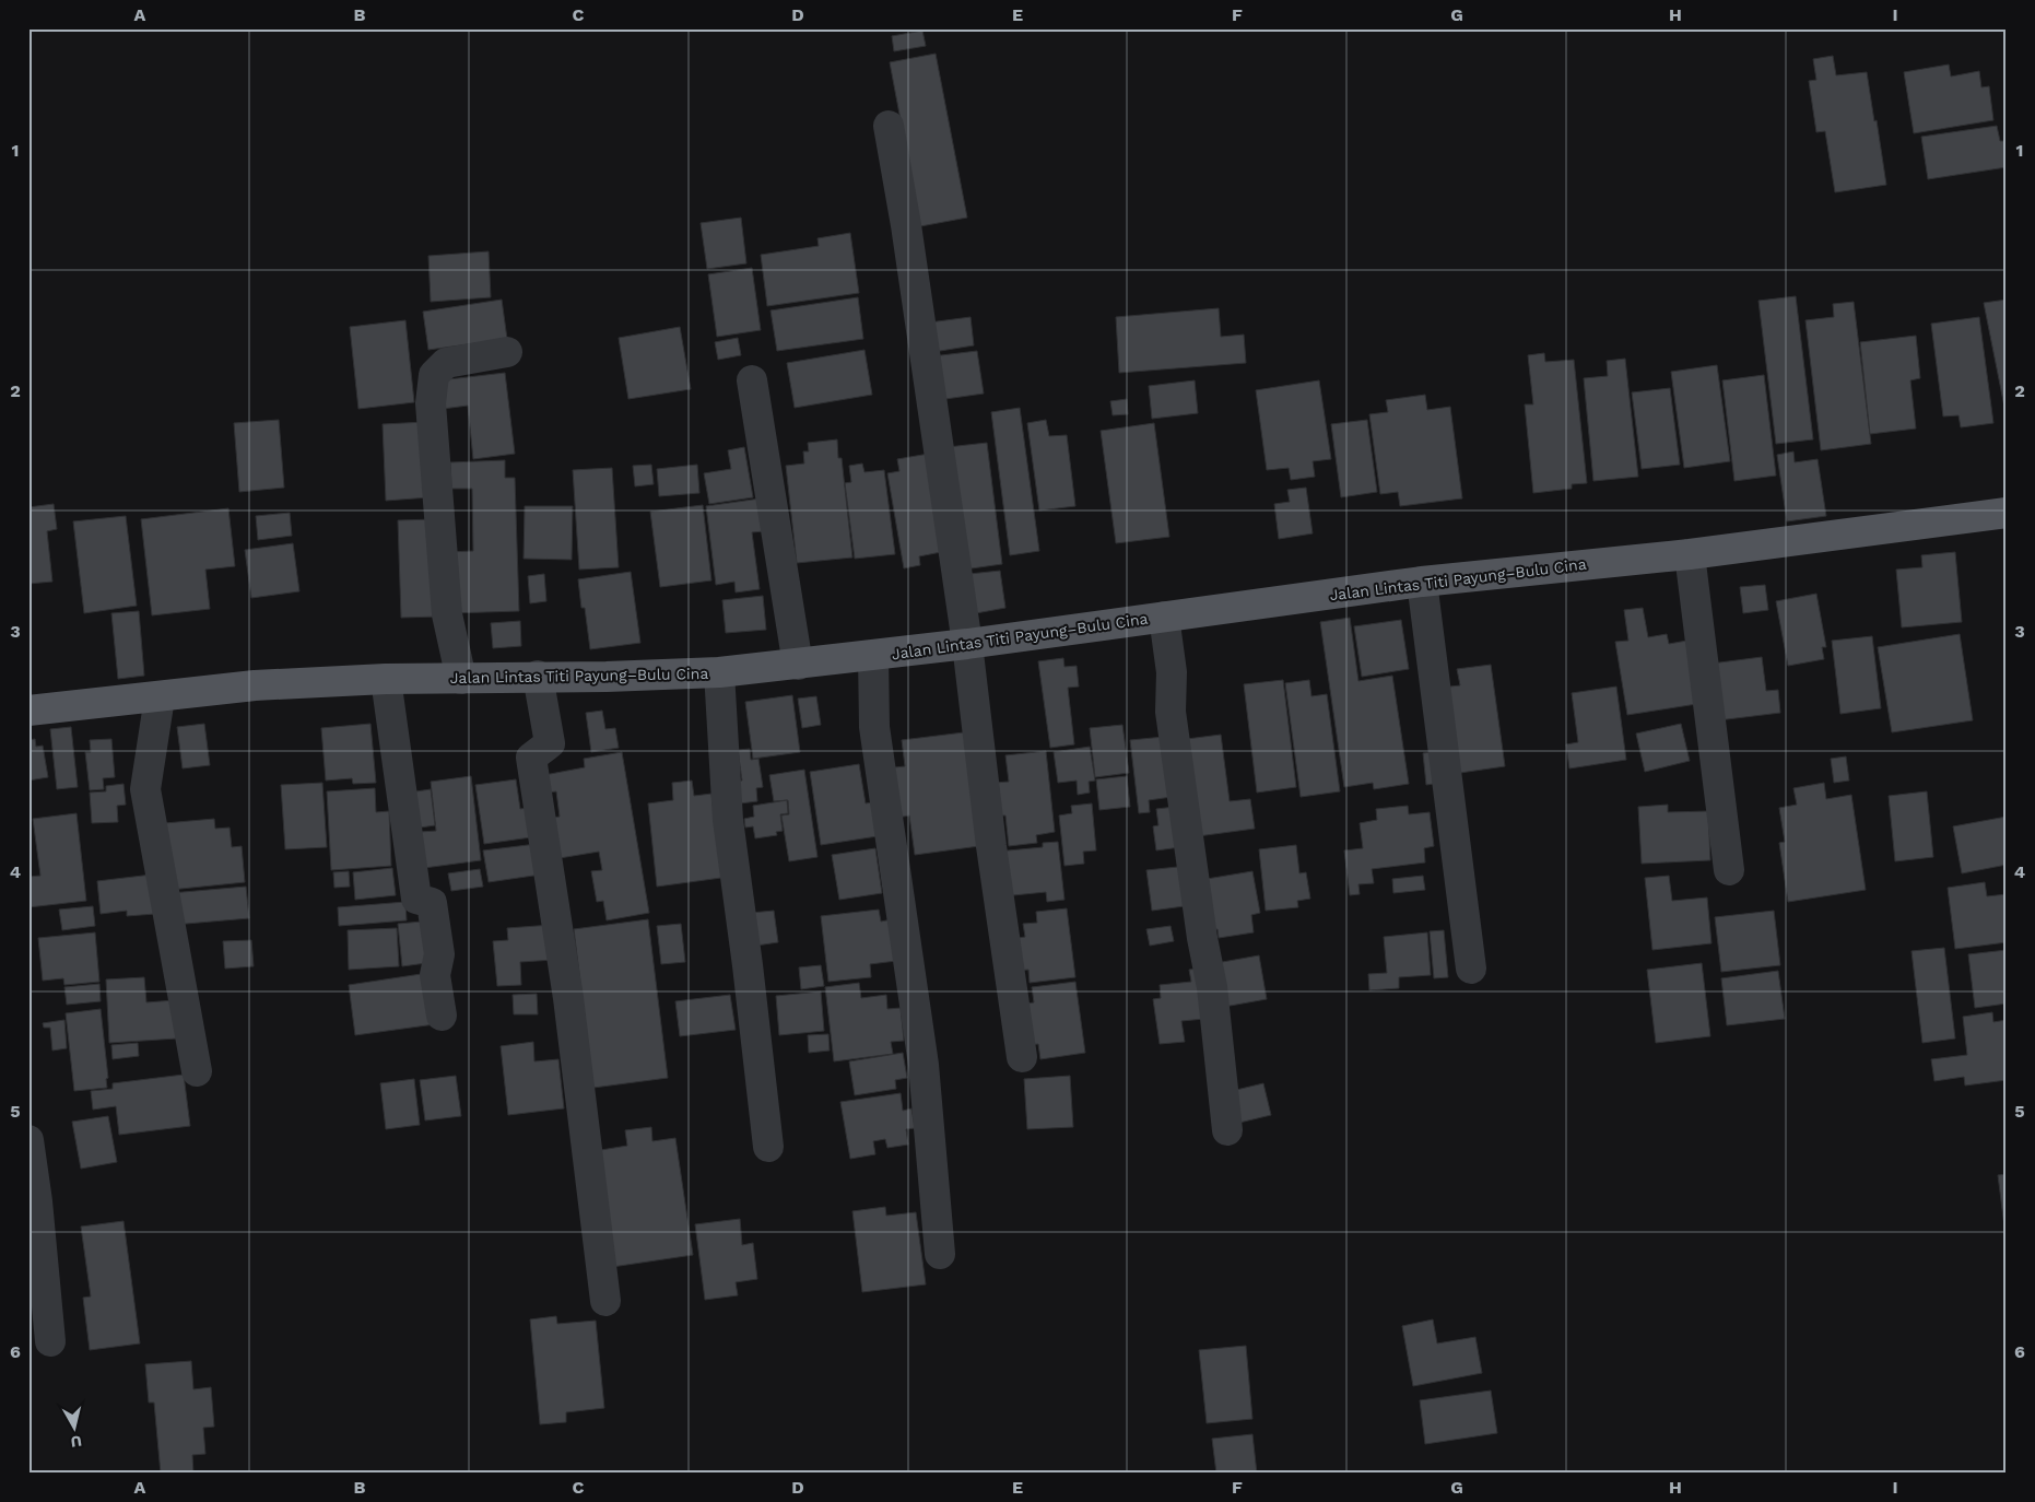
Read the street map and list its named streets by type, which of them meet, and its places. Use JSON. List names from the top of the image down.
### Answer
{
  "streets": {
    "main road": ["Jalan Lintas Titi Payung–Bulu Cina"]
  },
  "north": "bottom",
  "grid": {
    "columns": [
      "A",
      "B",
      "C",
      "D",
      "E",
      "F",
      "G",
      "H",
      "I"
    ],
    "rows": [
      "1",
      "2",
      "3",
      "4",
      "5",
      "6"
    ]
  }
}
